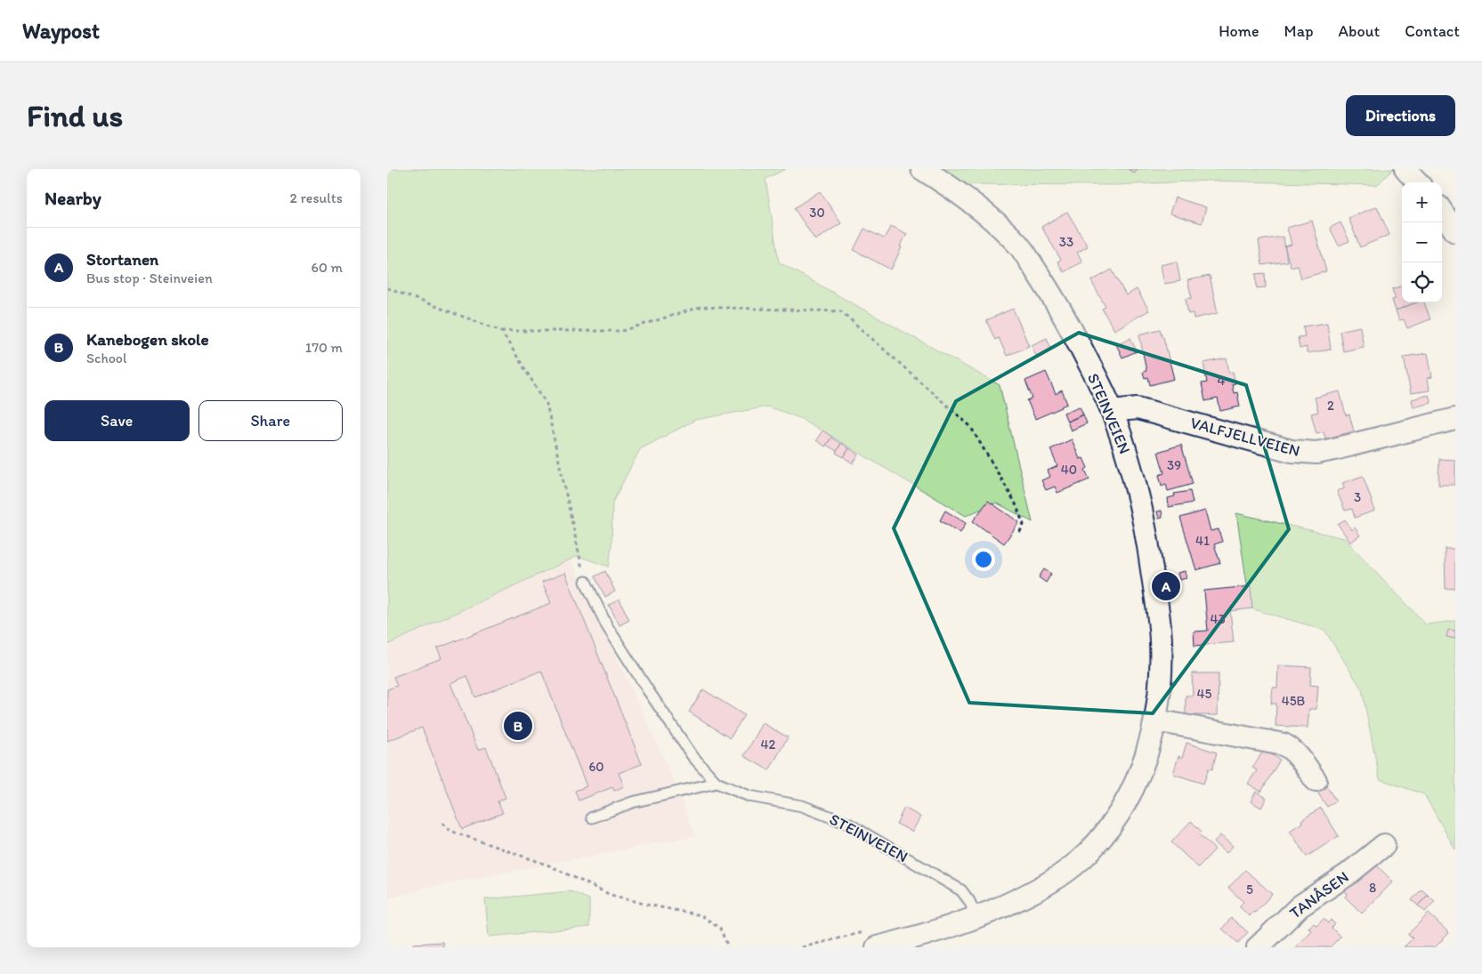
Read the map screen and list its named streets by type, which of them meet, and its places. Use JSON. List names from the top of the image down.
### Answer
{
  "streets": {
    "street": ["STEINVEIEN", "VALFJELLVEIEN", "TANÅSEN"]
  },
  "crossings": [
    ["STEINVEIEN", "VALFJELLVEIEN"]
  ],
  "house_numbers": [
    "30",
    "33",
    "4",
    "2",
    "39",
    "40",
    "3",
    "41",
    "43",
    "45",
    "45B",
    "42",
    "60",
    "8",
    "5"
  ],
  "page": {
    "header": "Waypost",
    "nav": [
      "Home",
      "Map",
      "About",
      "Contact"
    ],
    "buttons": [
      "Directions",
      ["Save", "Share"]
    ],
    "title": "Find us",
    "heading": ["Nearby", "2 results"],
    "map_buttons": ["+", "−"],
    "list": [
      {
        "mark": "A",
        "name": "Stortanen",
        "note": "Bus stop · Steinveien",
        "value": "60 m"
      },
      {
        "mark": "B",
        "name": "Kanebogen skole",
        "note": "School",
        "value": "170 m"
      }
    ],
    "pins": ["A", "B"]
  }
}
